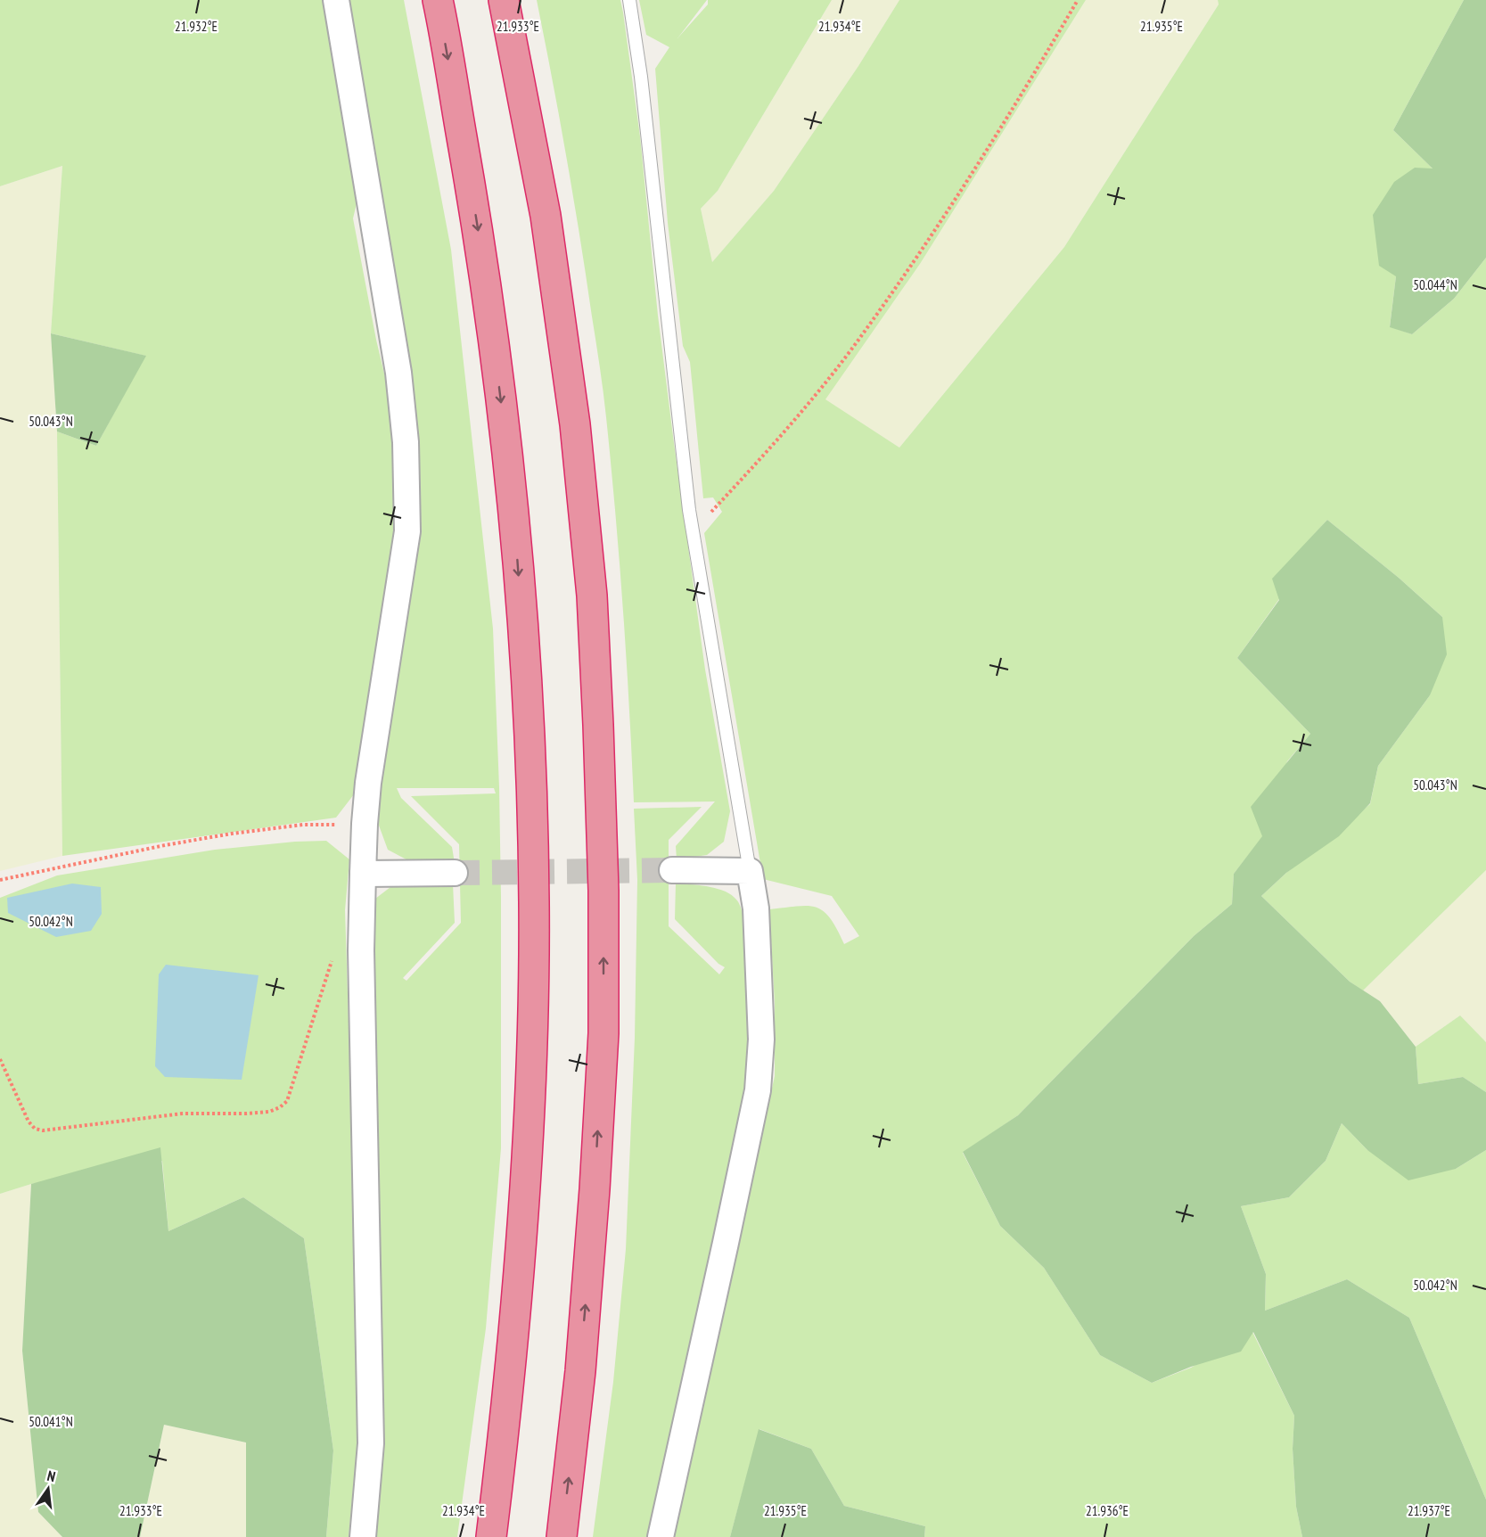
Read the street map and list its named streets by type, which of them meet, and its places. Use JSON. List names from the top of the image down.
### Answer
{
  "north": "top",
  "coordinates": [
    "21.932°E",
    "21.933°E",
    "21.934°E",
    "21.935°E",
    "50.044°N",
    "50.043°N",
    "50.042°N",
    "50.041°N",
    "21.936°E",
    "21.937°E"
  ]
}
